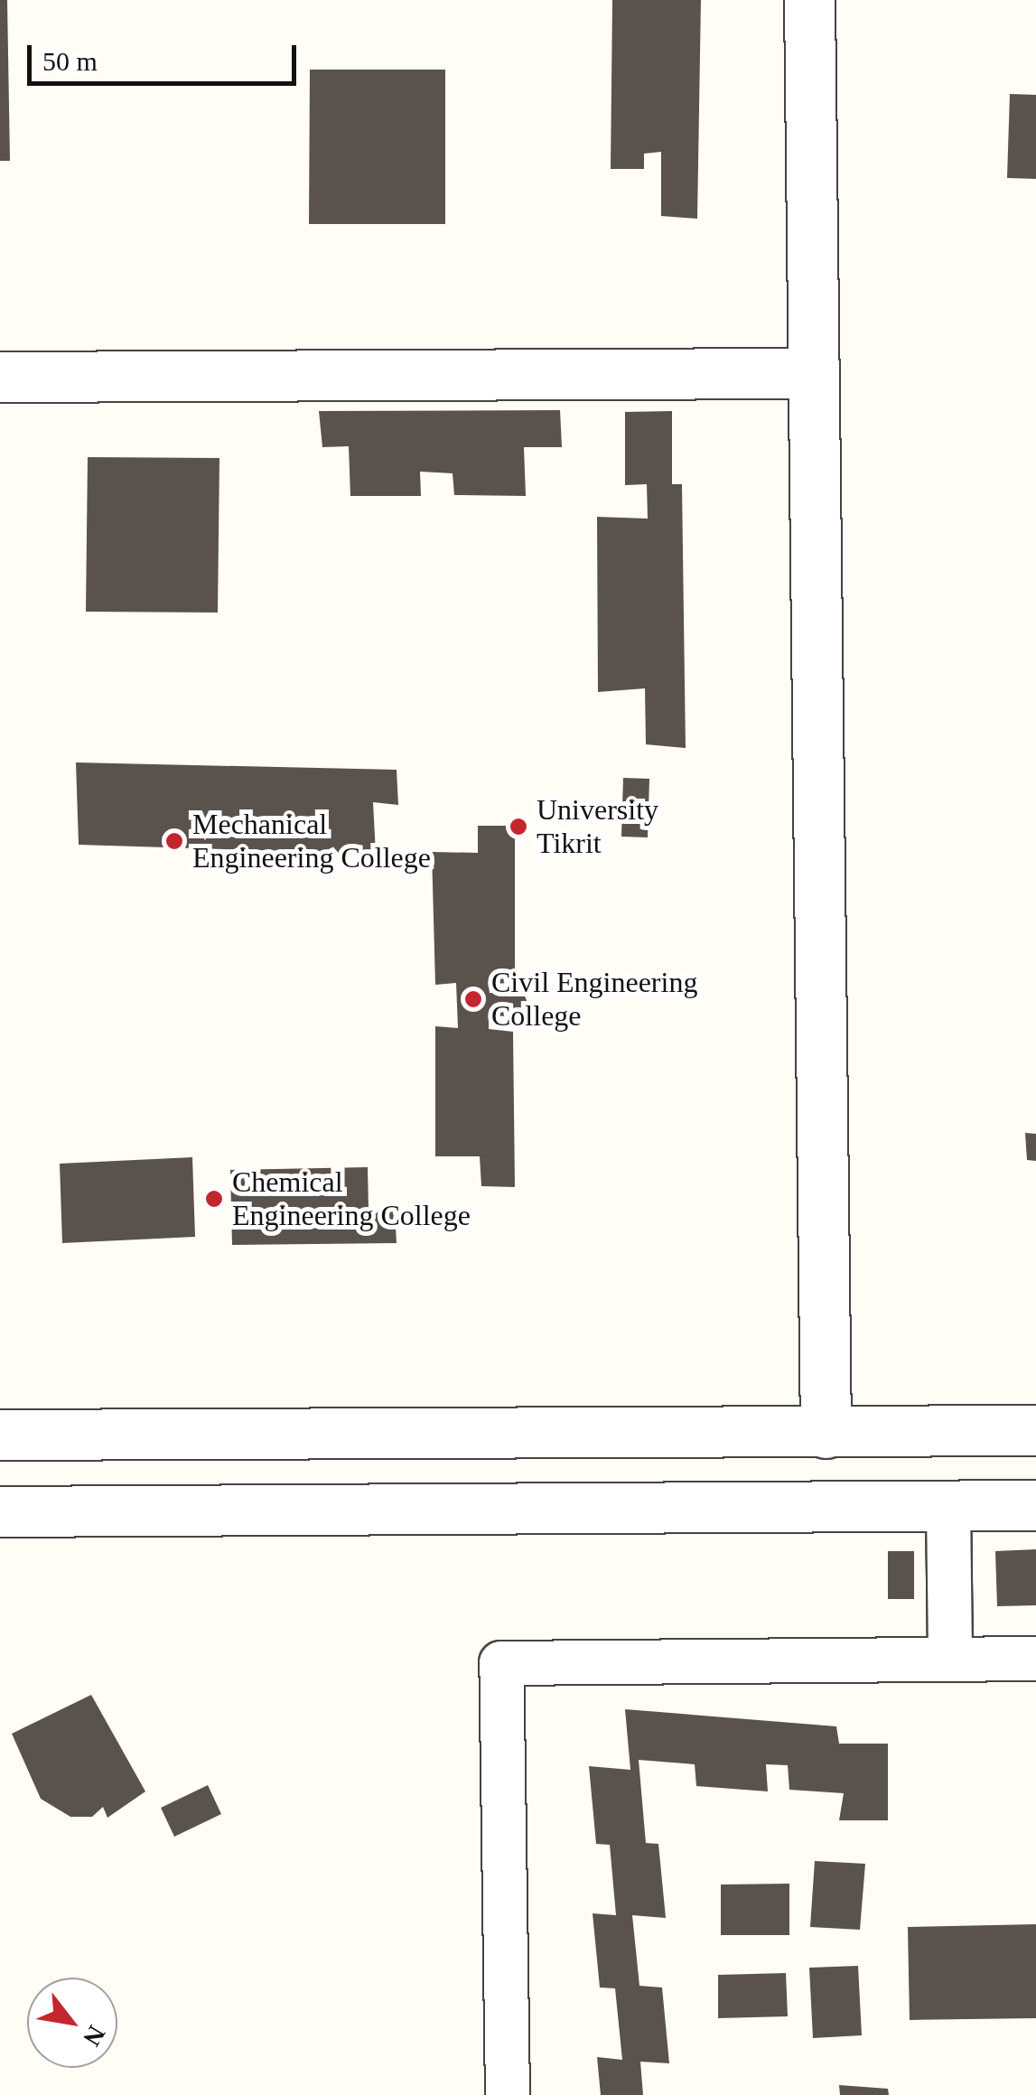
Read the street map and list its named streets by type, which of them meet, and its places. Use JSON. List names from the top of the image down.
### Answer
{
  "places": [
    "University Tikrit",
    "Mechanical Engineering College",
    "Civil Engineering College",
    "Chemical Engineering College"
  ],
  "scale_bar": "50 m",
  "north": "bottom right"
}
